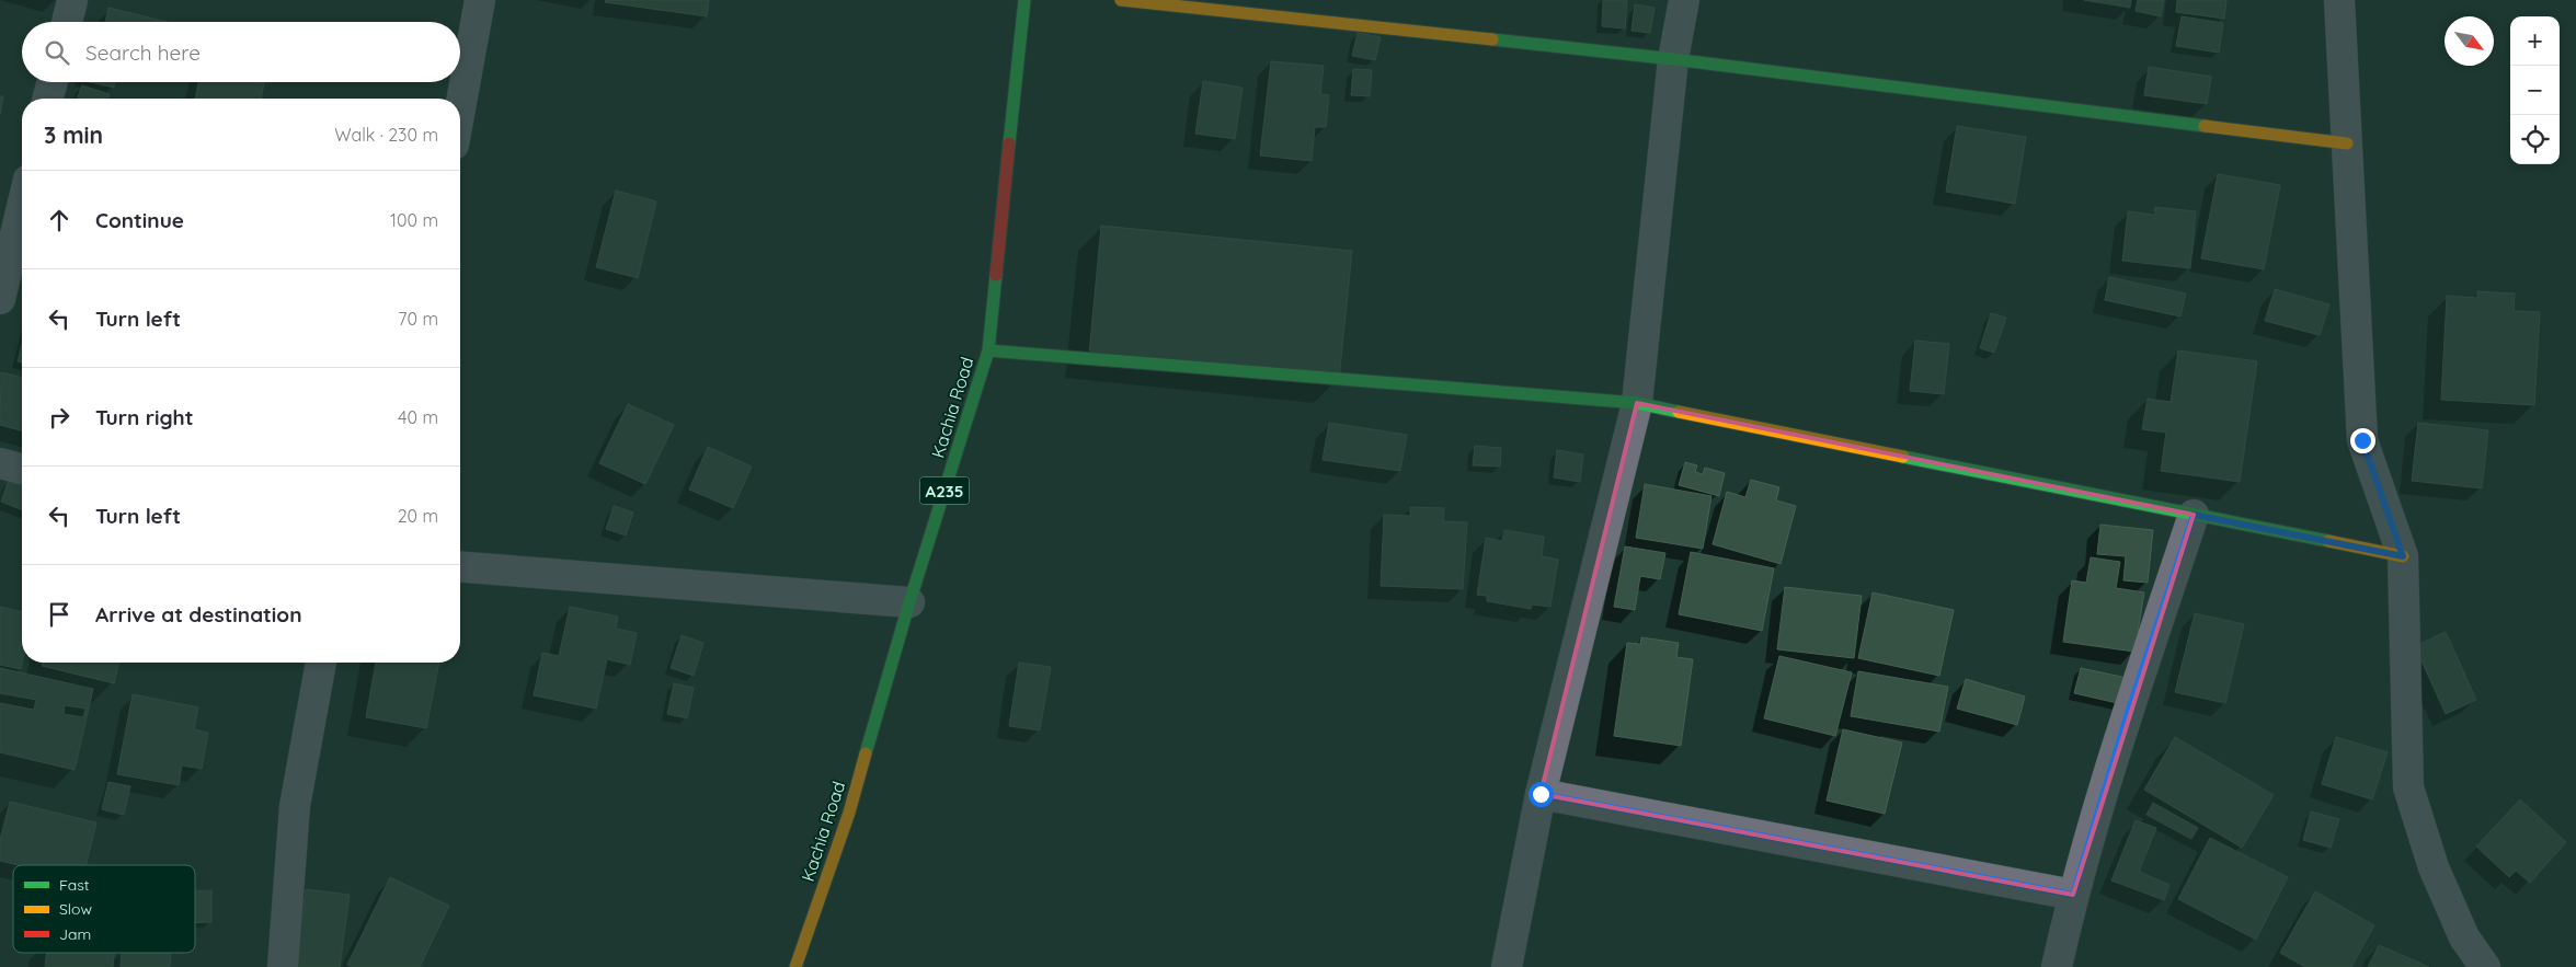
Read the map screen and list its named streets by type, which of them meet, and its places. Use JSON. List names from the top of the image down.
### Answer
{
  "streets": {
    "main road": ["Kachia Road", "A235"]
  },
  "legend": ["Fast", "Slow", "Jam"],
  "north": "bottom right",
  "page": {
    "map_buttons": ["+", "−"],
    "search": "Search here",
    "heading": ["3 min", "Walk · 230 m"],
    "list": [
      ["Continue", "100 m"],
      ["Turn left", "70 m"],
      ["Turn right", "40 m"],
      ["Turn left", "20 m"],
      "Arrive at destination"
    ]
  }
}
